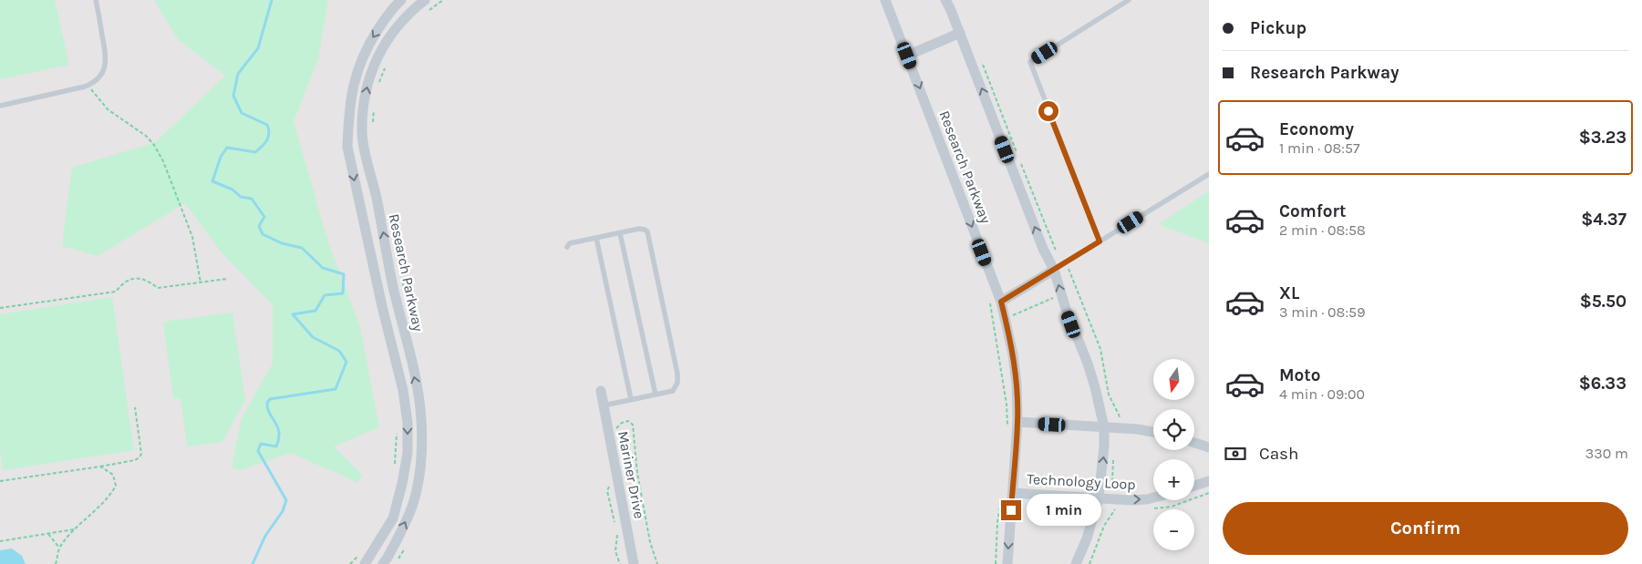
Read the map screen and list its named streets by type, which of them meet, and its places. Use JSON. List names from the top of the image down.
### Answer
{
  "streets": {
    "street": ["Research Parkway", "Mariner Drive", "Technology Loop"]
  },
  "crossings": [
    ["Research Parkway", "Technology Loop"]
  ],
  "north": "bottom",
  "page": {
    "banner": ["Pickup", "Research Parkway"],
    "list": [
      {
        "name": "Economy",
        "note": "1 min · 08:57",
        "value": "$3.23"
      },
      {
        "name": "Comfort",
        "note": "2 min · 08:58",
        "value": "$4.37"
      },
      {
        "name": "XL",
        "note": "3 min · 08:59",
        "value": "$5.50"
      },
      {
        "name": "Moto",
        "note": "4 min · 09:00",
        "value": "$6.33"
      }
    ],
    "map_buttons": ["+", "−"],
    "pay": ["Cash", "330 m"],
    "buttons": "Confirm",
    "bubble": "1 min"
  }
}
